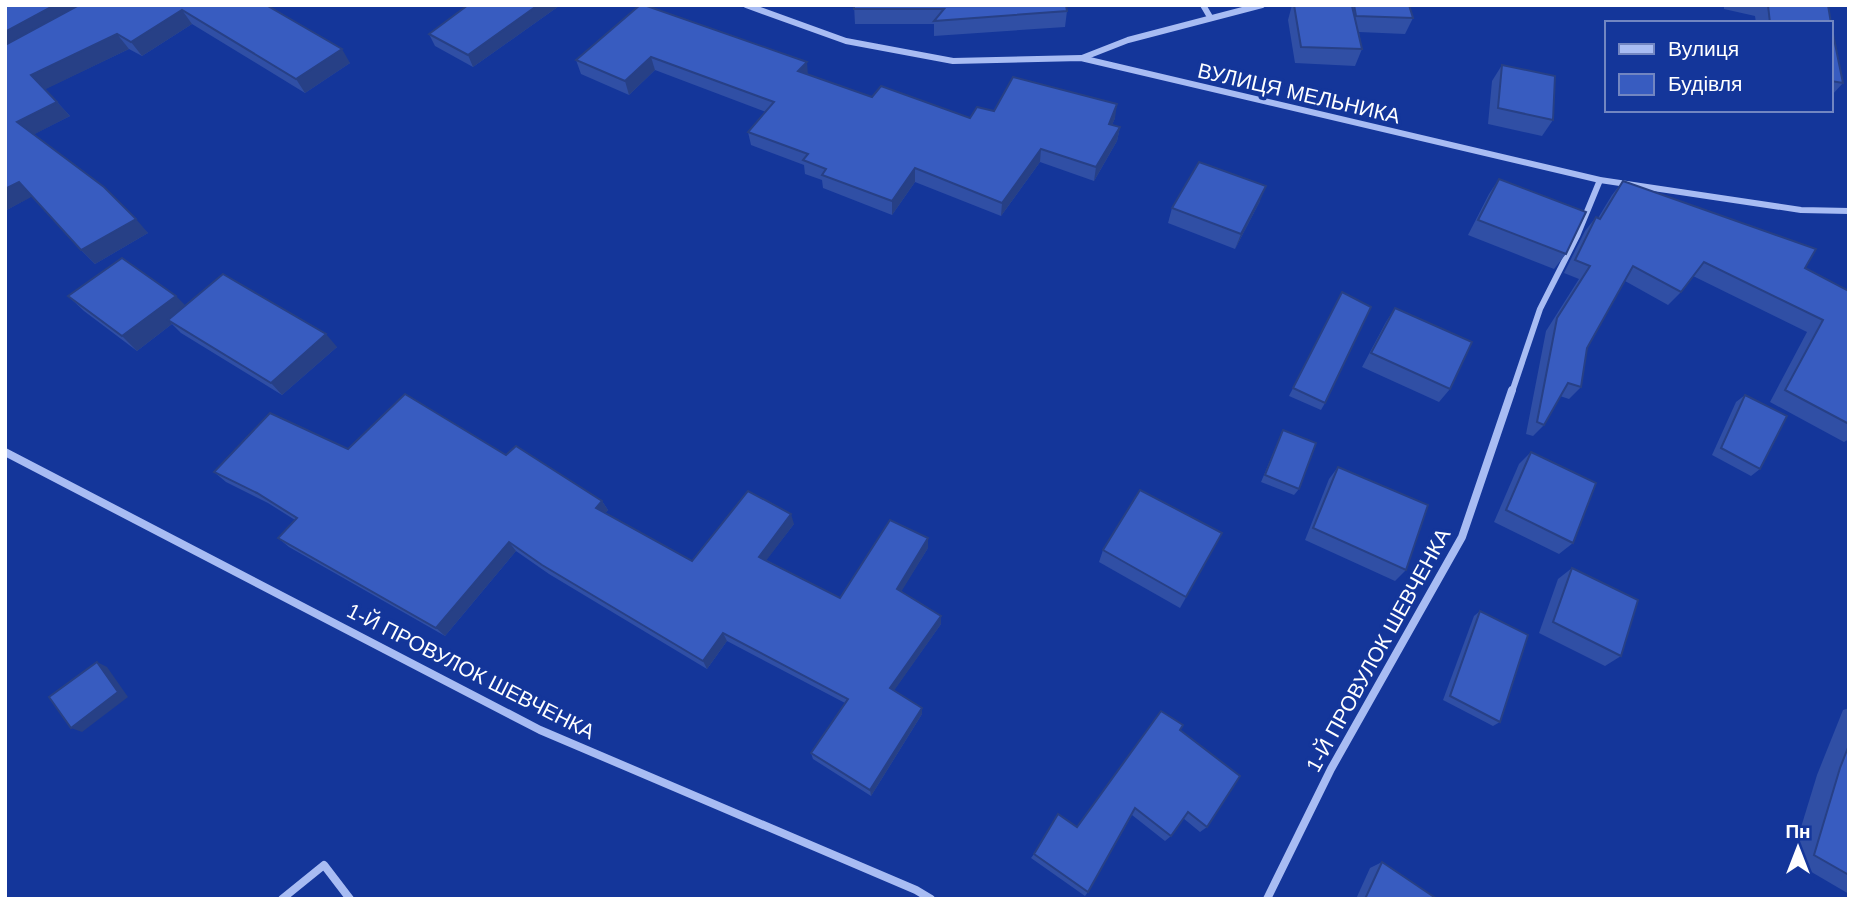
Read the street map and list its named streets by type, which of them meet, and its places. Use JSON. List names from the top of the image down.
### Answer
{
  "streets": {
    "street": ["ВУЛИЦЯ МЕЛЬНИКА", "1-Й ПРОВУЛОК ШЕВЧЕНКА"]
  },
  "crossings": [
    ["ВУЛИЦЯ МЕЛЬНИКА", "1-Й ПРОВУЛОК ШЕВЧЕНКА"]
  ],
  "legend": ["Вулиця", "Будівля"],
  "north": "top"
}
